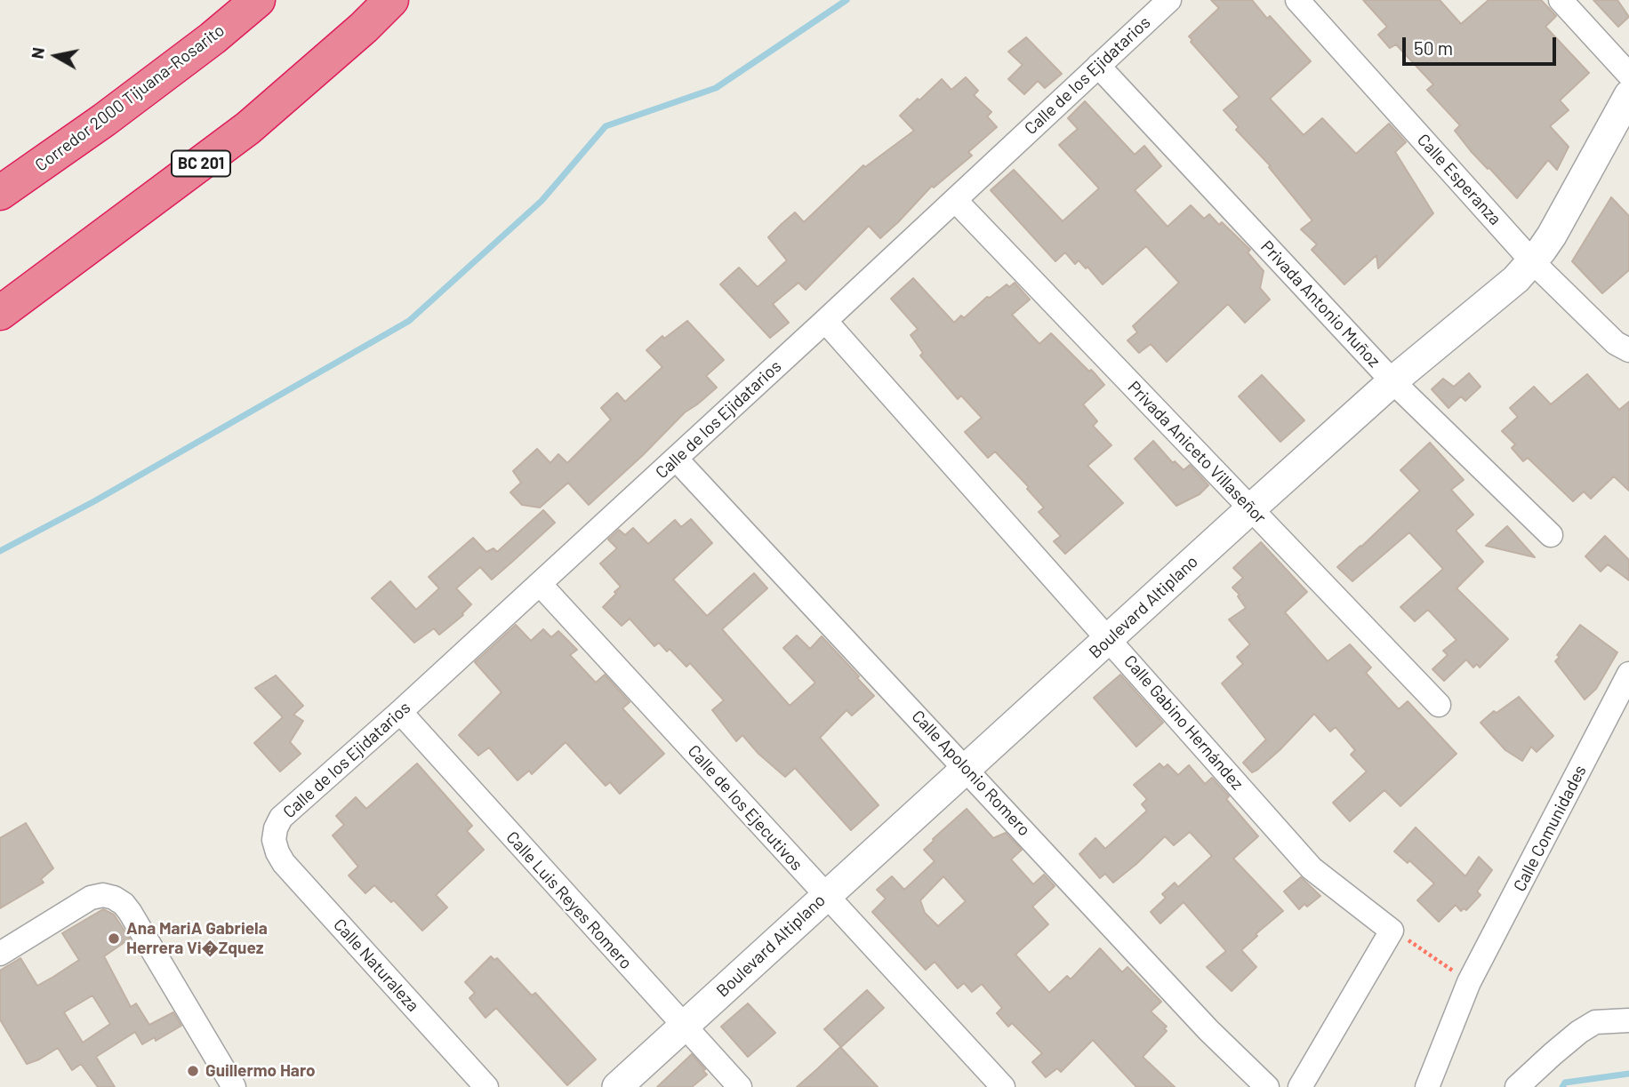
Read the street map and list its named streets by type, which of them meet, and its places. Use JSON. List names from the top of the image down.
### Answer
{
  "streets": {
    "highway": ["Corredor 2000 Tijuana-Rosarito", "BC 201"],
    "street": [
      "Calle de los Ejidatarios",
      "Calle Esperanza",
      "Privada Antonio Muñoz",
      "Privada Aniceto Villaseñor",
      "Boulevard Altiplano",
      "Calle Gabino Hernández",
      "Calle Apolonio Romero",
      "Calle de los Ejecutivos",
      "Calle Comunidades",
      "Calle Luis Reyes Romero",
      "Calle Naturaleza"
    ]
  },
  "crossings": [
    ["Calle de los Ejidatarios", "Privada Antonio Muñoz"],
    ["Calle de los Ejidatarios", "Privada Aniceto Villaseñor"],
    ["Calle de los Ejidatarios", "Calle Gabino Hernández"],
    ["Calle de los Ejidatarios", "Calle Apolonio Romero"],
    ["Calle de los Ejidatarios", "Calle de los Ejecutivos"],
    ["Calle de los Ejidatarios", "Calle Luis Reyes Romero"],
    ["Calle de los Ejidatarios", "Calle Naturaleza"],
    ["Calle Esperanza", "Boulevard Altiplano"],
    ["Privada Antonio Muñoz", "Boulevard Altiplano"],
    ["Privada Aniceto Villaseñor", "Boulevard Altiplano"],
    ["Boulevard Altiplano", "Calle Gabino Hernández"],
    ["Boulevard Altiplano", "Calle Apolonio Romero"],
    ["Boulevard Altiplano", "Calle de los Ejecutivos"],
    ["Boulevard Altiplano", "Calle Luis Reyes Romero"]
  ],
  "places": ["Ana MariA Gabriela Herrera Vi�Zquez", "Guillermo Haro"],
  "scale_bar": "50 m",
  "north": "left"
}
